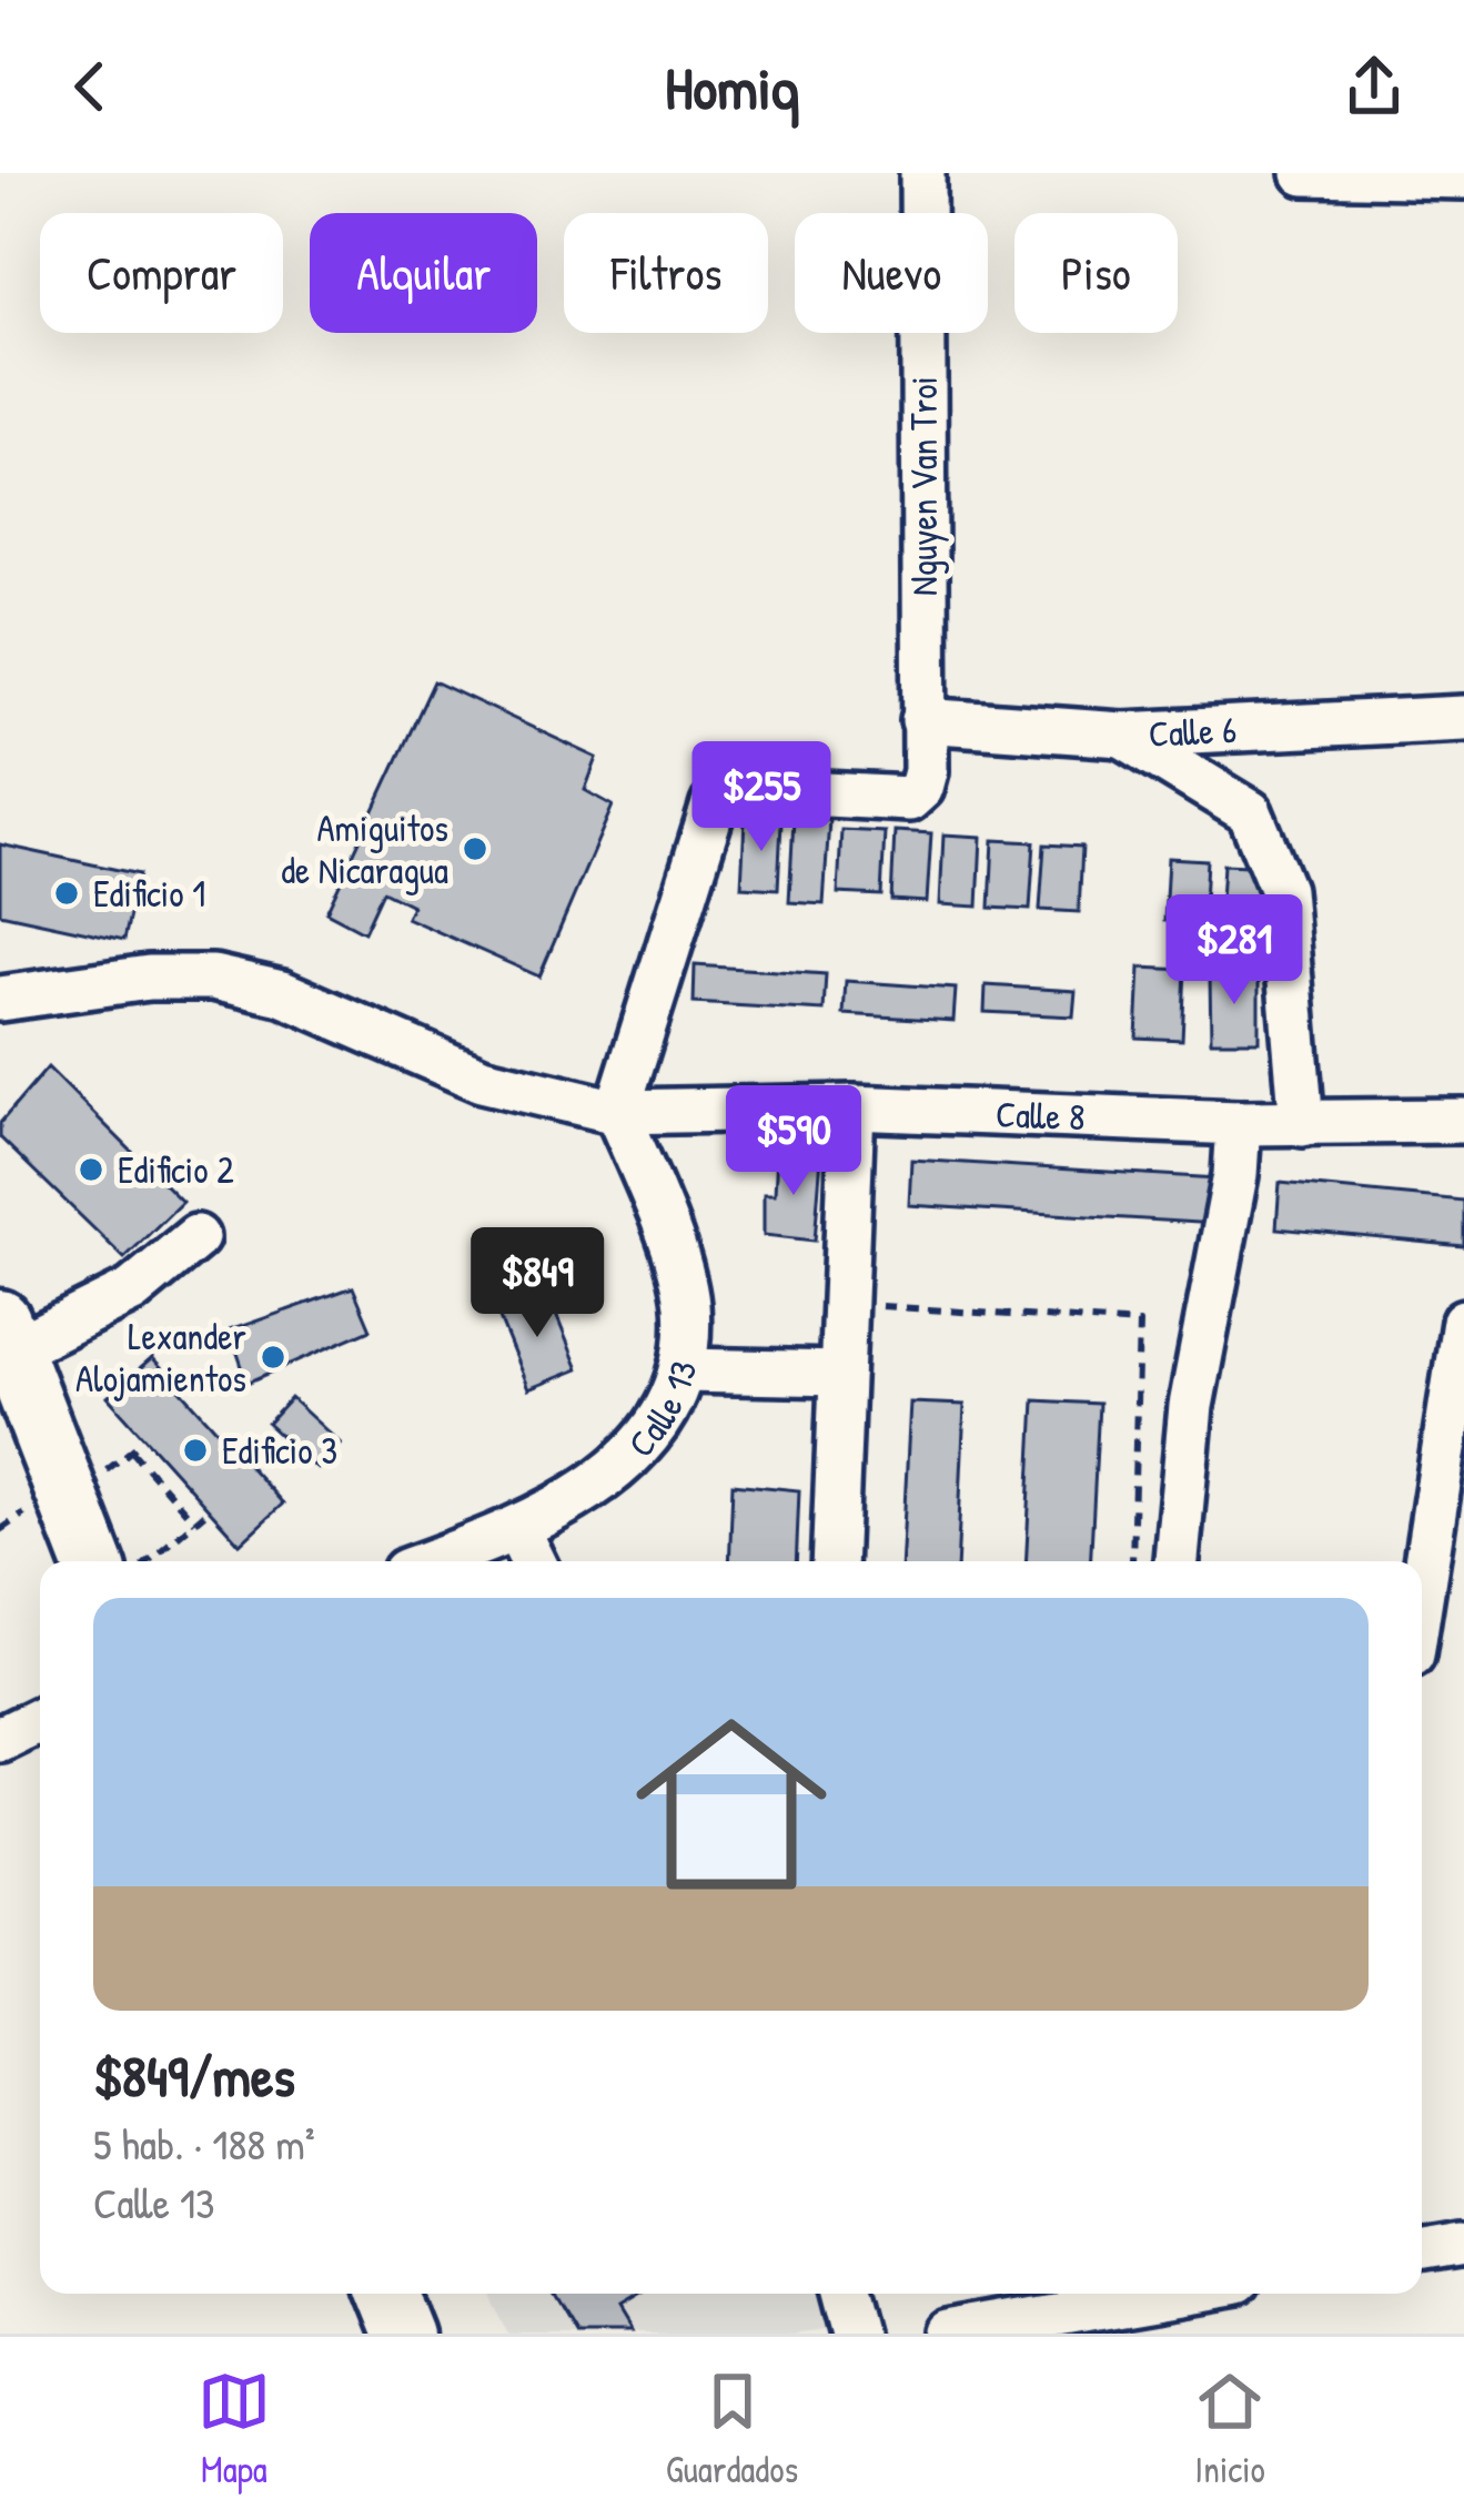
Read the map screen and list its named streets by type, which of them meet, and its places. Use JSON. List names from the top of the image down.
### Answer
{
  "streets": {
    "street": [
      "Nguyen Van Troi",
      "Calle 6",
      "Calle 8",
      "Calle 13"
    ]
  },
  "crossings": [
    ["Nguyen Van Troi", "Calle 6"],
    ["Nguyen Van Troi", "Calle 8"],
    ["Nguyen Van Troi", "Calle 13"],
    ["Calle 8", "Calle 13"]
  ],
  "places": [
    "Amiguitos de Nicaragua",
    "Edificio 1",
    "Edificio 2",
    "Lexander Alojamientos",
    "Edificio 3"
  ],
  "page": {
    "header": "Homiq",
    "chip": [
      "Comprar",
      "Alquilar",
      "Filtros",
      "Nuevo",
      "Piso"
    ],
    "price": [
      "$255",
      "$281",
      "$590",
      "$849"
    ],
    "list": [
      {
        "name": "$849/mes",
        "note": "5 hab. · 188 m² · Calle 13"
      }
    ],
    "tabs": ["Mapa", "Guardados", "Inicio"]
  }
}
